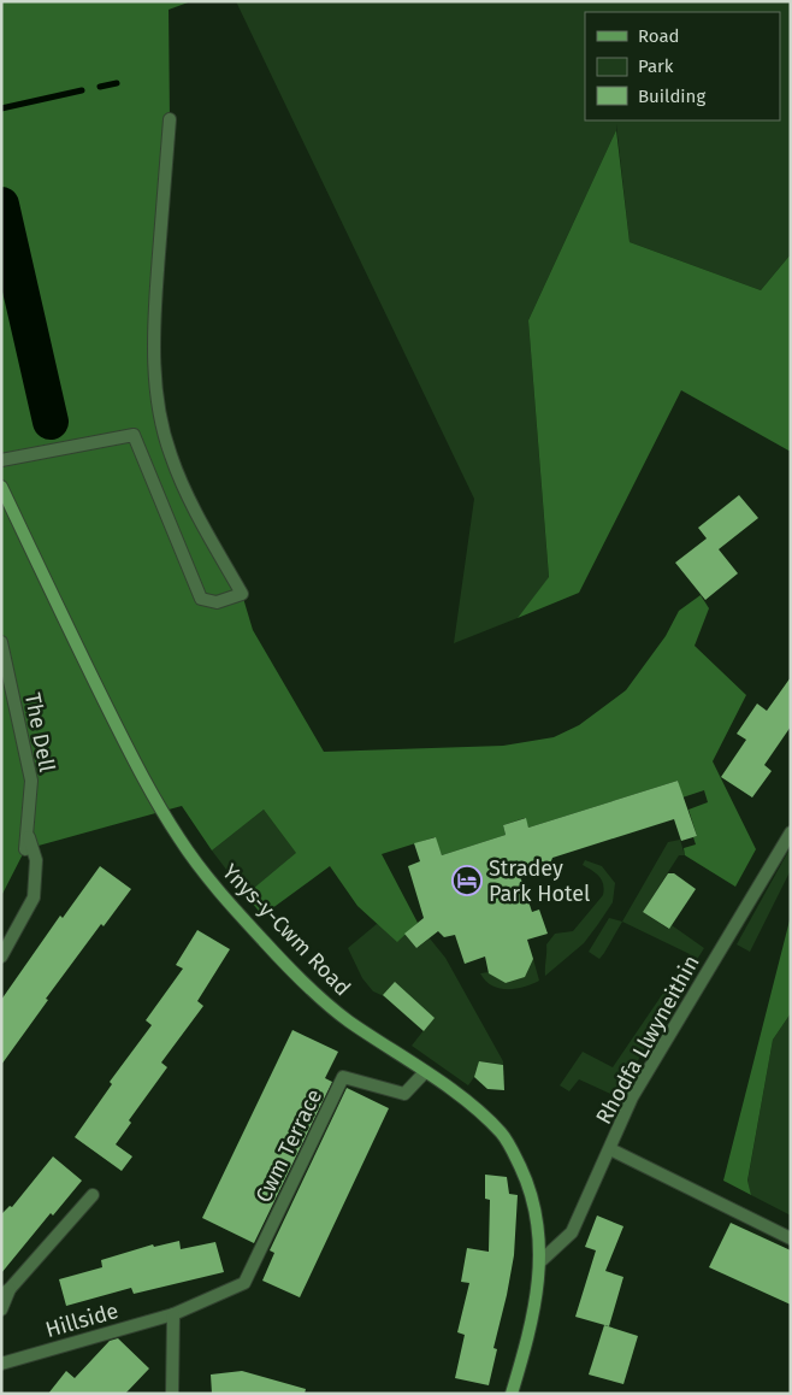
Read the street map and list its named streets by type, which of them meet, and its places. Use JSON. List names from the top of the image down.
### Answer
{
  "streets": {
    "main road": ["Ynys-y-Cwm Road"],
    "street": [
      "The Dell",
      "Rhodfa Llwyneithin",
      "Cwm Terrace",
      "Hillside"
    ]
  },
  "crossings": [
    ["Ynys-y-Cwm Road", "Rhodfa Llwyneithin"],
    ["Ynys-y-Cwm Road", "Cwm Terrace"],
    ["Cwm Terrace", "Hillside"]
  ],
  "places": {
    "hotel": ["Stradey Park Hotel"]
  },
  "legend": ["Road", "Park", "Building"]
}
